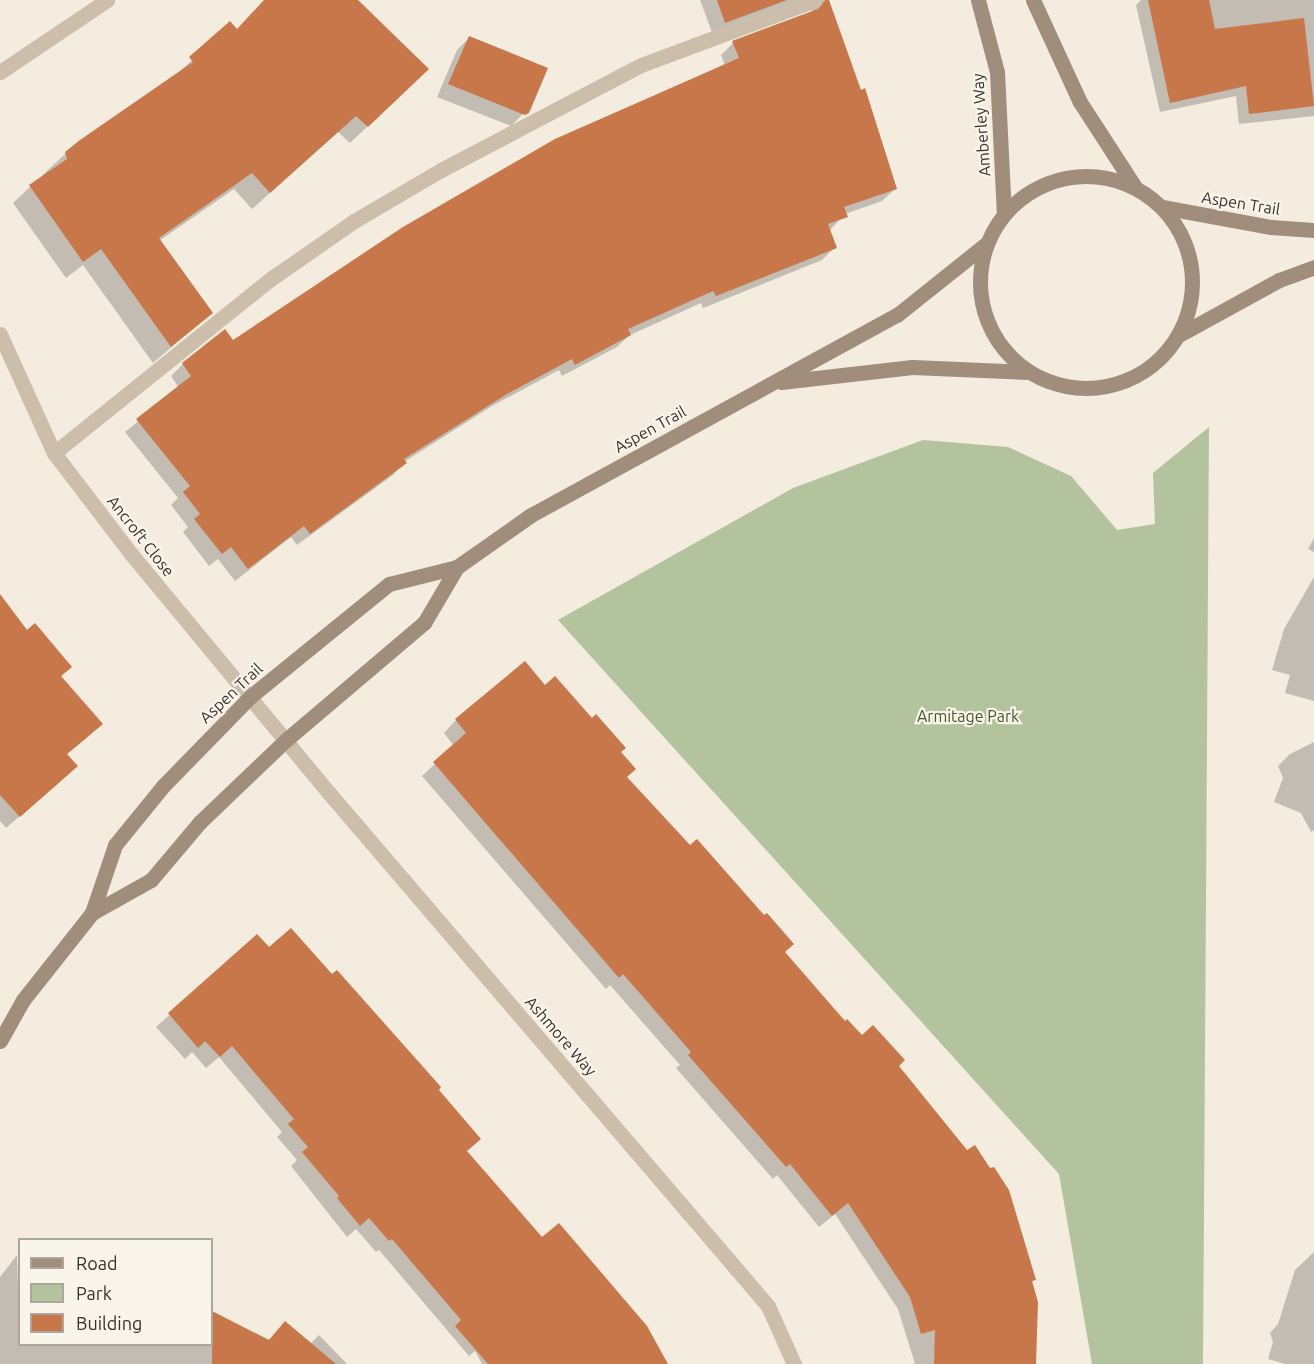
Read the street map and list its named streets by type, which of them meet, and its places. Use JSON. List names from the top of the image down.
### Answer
{
  "streets": {
    "street": [
      "Amberley Way",
      "Aspen Trail",
      "Ancroft Close",
      "Ashmore Way"
    ]
  },
  "crossings": [
    ["Amberley Way", "Aspen Trail"],
    ["Aspen Trail", "Ancroft Close"],
    ["Aspen Trail", "Ashmore Way"],
    ["Ancroft Close", "Ashmore Way"]
  ],
  "parks": ["Armitage Park"],
  "legend": ["Road", "Park", "Building"]
}
